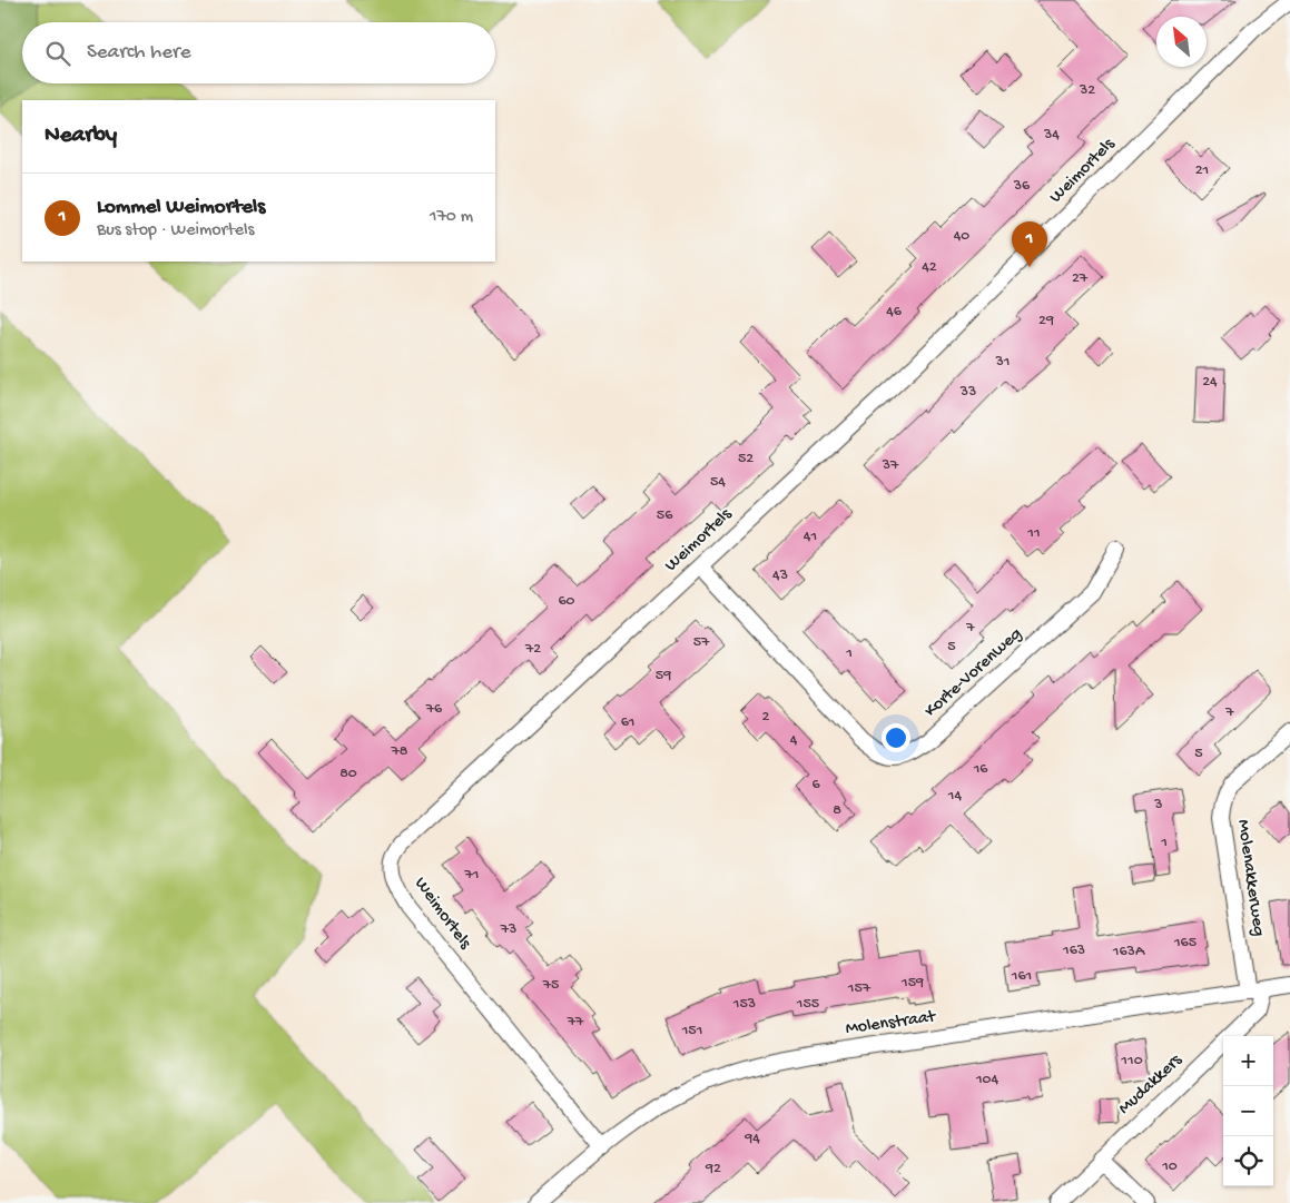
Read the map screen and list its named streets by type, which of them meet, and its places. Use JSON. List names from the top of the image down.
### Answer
{
  "streets": {
    "street": [
      "Weimortels",
      "Korte-Vorenweg",
      "Molenakkerweg",
      "Molenstraat",
      "Mudakkers"
    ]
  },
  "crossings": [
    ["Weimortels", "Korte-Vorenweg"],
    ["Weimortels", "Molenstraat"],
    ["Molenakkerweg", "Molenstraat"],
    ["Molenakkerweg", "Mudakkers"],
    ["Molenstraat", "Mudakkers"]
  ],
  "house_numbers": [
    "32",
    "34",
    "21",
    "36",
    "40",
    "42",
    "27",
    "46",
    "29",
    "31",
    "24",
    "33",
    "52",
    "37",
    "54",
    "56",
    "11",
    "41",
    "43",
    "60",
    "7",
    "57",
    "5",
    "72",
    "1",
    "59",
    "76",
    "7",
    "2",
    "61",
    "4",
    "78",
    "5",
    "16",
    "80",
    "6",
    "14",
    "3",
    "8",
    "1",
    "71",
    "73",
    "165",
    "163",
    "163A",
    "161",
    "159",
    "75",
    "157",
    "153",
    "155",
    "77",
    "151",
    "110",
    "104",
    "94",
    "10",
    "92"
  ],
  "north": "top left",
  "page": {
    "search": "Search here",
    "heading": "Nearby",
    "list": [
      {
        "mark": "1",
        "name": "Lommel Weimortels",
        "note": "Bus stop · Weimortels",
        "value": "170 m"
      }
    ],
    "pins": "1",
    "map_buttons": ["+", "−"]
  }
}
